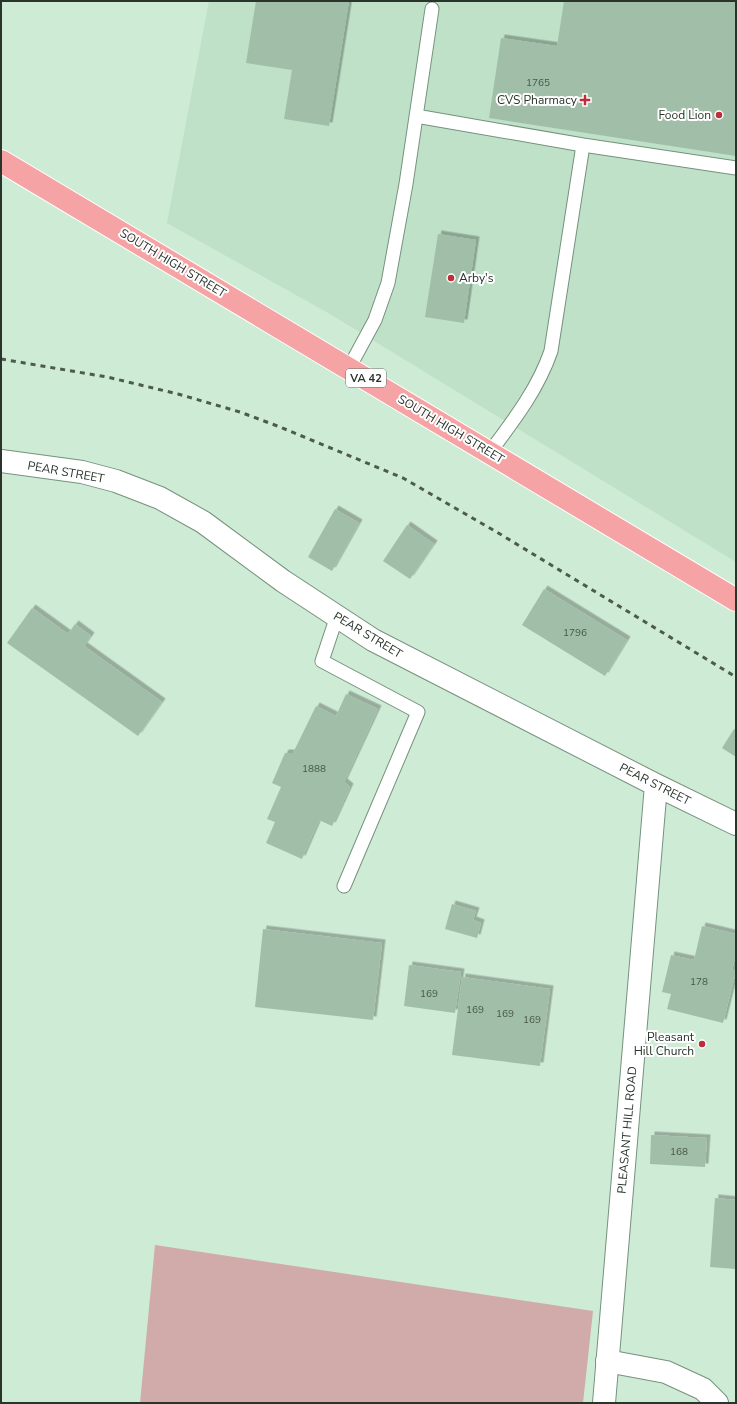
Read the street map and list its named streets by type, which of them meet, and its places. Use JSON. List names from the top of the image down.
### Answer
{
  "streets": {
    "main road": ["SOUTH HIGH STREET", "VA 42"],
    "street": ["PEAR STREET", "PLEASANT HILL ROAD"]
  },
  "crossings": [
    ["PEAR STREET", "PLEASANT HILL ROAD"]
  ],
  "places": {
    "health": ["CVS Pharmacy"],
    "other": ["Food Lion", "Arby's", "Pleasant Hill Church"]
  },
  "house_numbers": [
    "1765",
    "1796",
    "1888",
    "178",
    "169",
    "169",
    "169",
    "169",
    "168"
  ]
}
